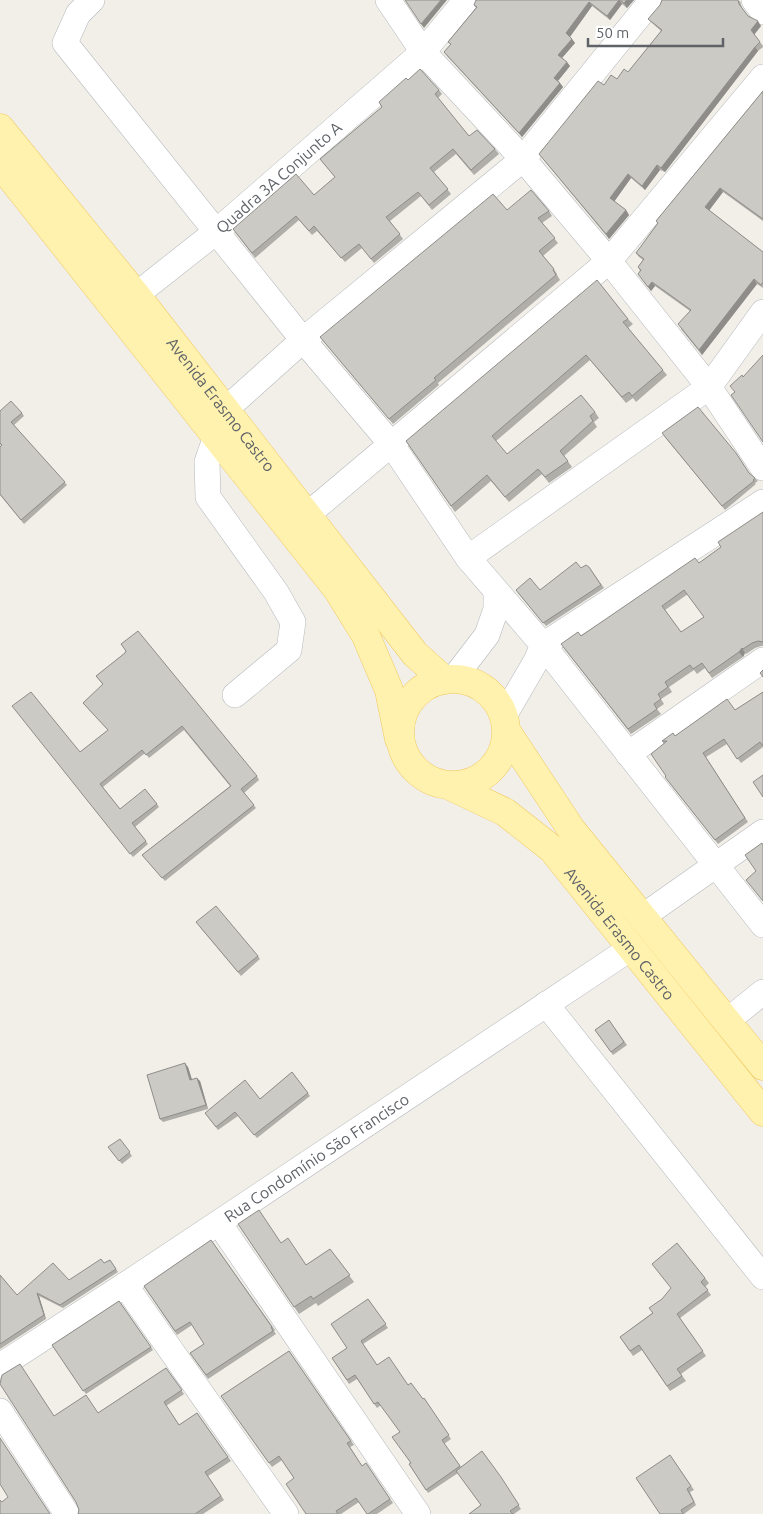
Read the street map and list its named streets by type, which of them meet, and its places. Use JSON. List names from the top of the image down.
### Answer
{
  "streets": {
    "main road": ["Avenida Erasmo Castro"],
    "street": ["Quadra 3A Conjunto A", "Rua Condomínio São Francisco"]
  },
  "crossings": [
    ["Avenida Erasmo Castro", "Rua Condomínio São Francisco"]
  ],
  "scale_bar": "50 m"
}
